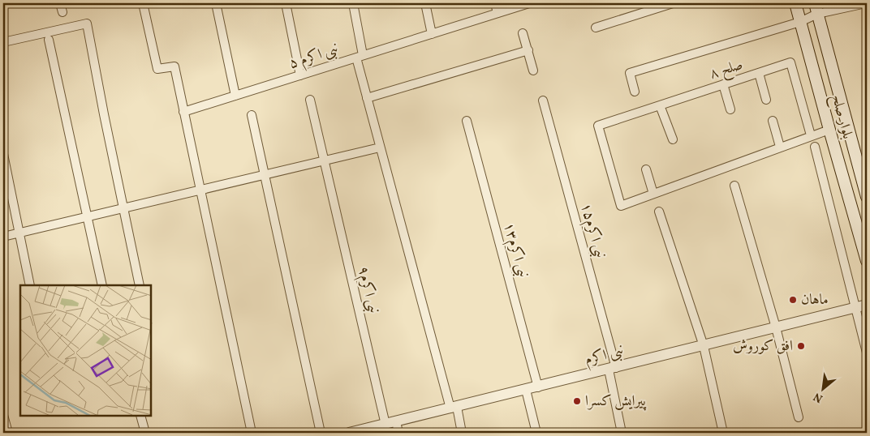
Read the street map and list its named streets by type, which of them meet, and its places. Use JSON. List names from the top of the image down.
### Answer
{
  "streets": {
    "main road": ["بلوار صلح"],
    "street": [
      "نبی اکرم ۵",
      "۸ صلح",
      "نبی اکرم۱۵",
      "نبی اکرم۱۳",
      "نبی اکرم۹",
      "نبی اکرم"
    ]
  },
  "crossings": [
    ["نبی اکرم۱۵", "نبی اکرم"],
    ["نبی اکرم۱۳", "نبی اکرم"],
    ["نبی اکرم۹", "نبی اکرم"]
  ],
  "places": ["ماهان", "افق کوروش", "پیرایش کسرا"],
  "north": "bottom left"
}
